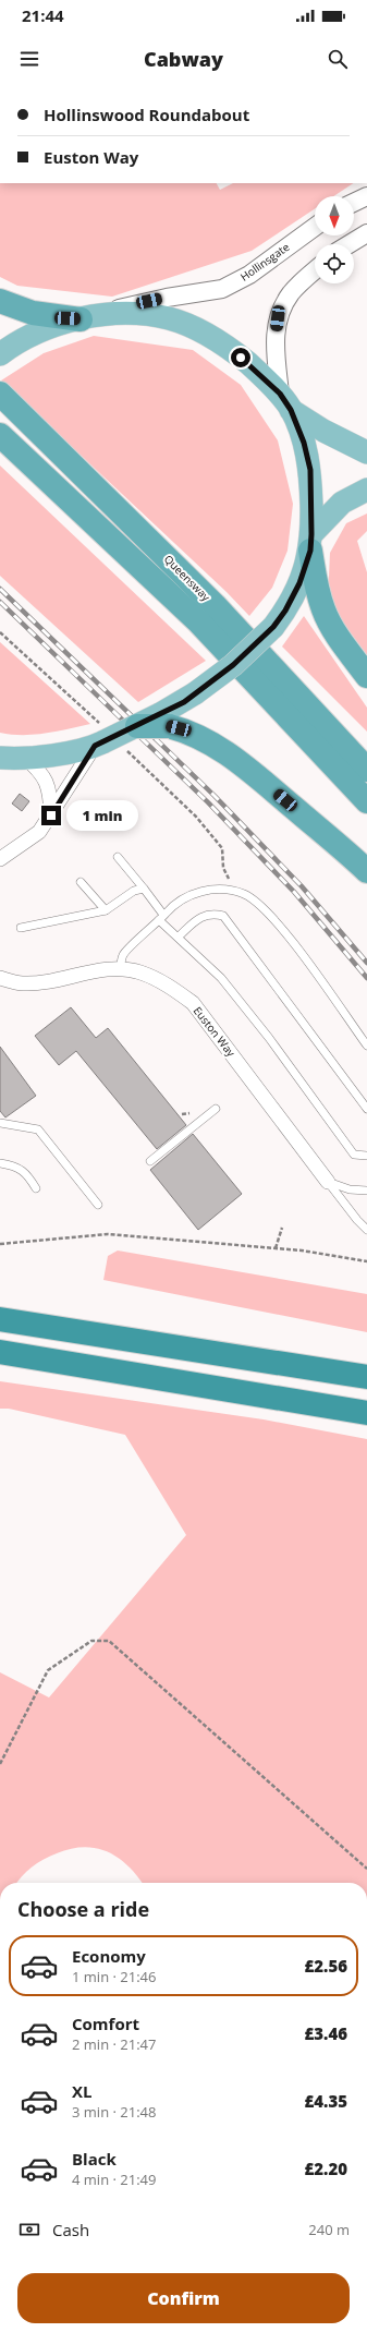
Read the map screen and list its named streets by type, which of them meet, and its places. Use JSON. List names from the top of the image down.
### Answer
{
  "streets": {
    "highway": ["Queensway"],
    "street": ["Hollinsgate", "Euston Way"]
  },
  "north": "bottom",
  "page": {
    "status": "21:44",
    "header": "Cabway",
    "banner": ["Hollinswood Roundabout", "Euston Way"],
    "bubble": "1 min",
    "heading": "Choose a ride",
    "list": [
      {
        "name": "Economy",
        "note": "1 min · 21:46",
        "value": "£2.56"
      },
      {
        "name": "Comfort",
        "note": "2 min · 21:47",
        "value": "£3.46"
      },
      {
        "name": "XL",
        "note": "3 min · 21:48",
        "value": "£4.35"
      },
      {
        "name": "Black",
        "note": "4 min · 21:49",
        "value": "£2.20"
      }
    ],
    "pay": ["Cash", "240 m"],
    "buttons": "Confirm"
  }
}
